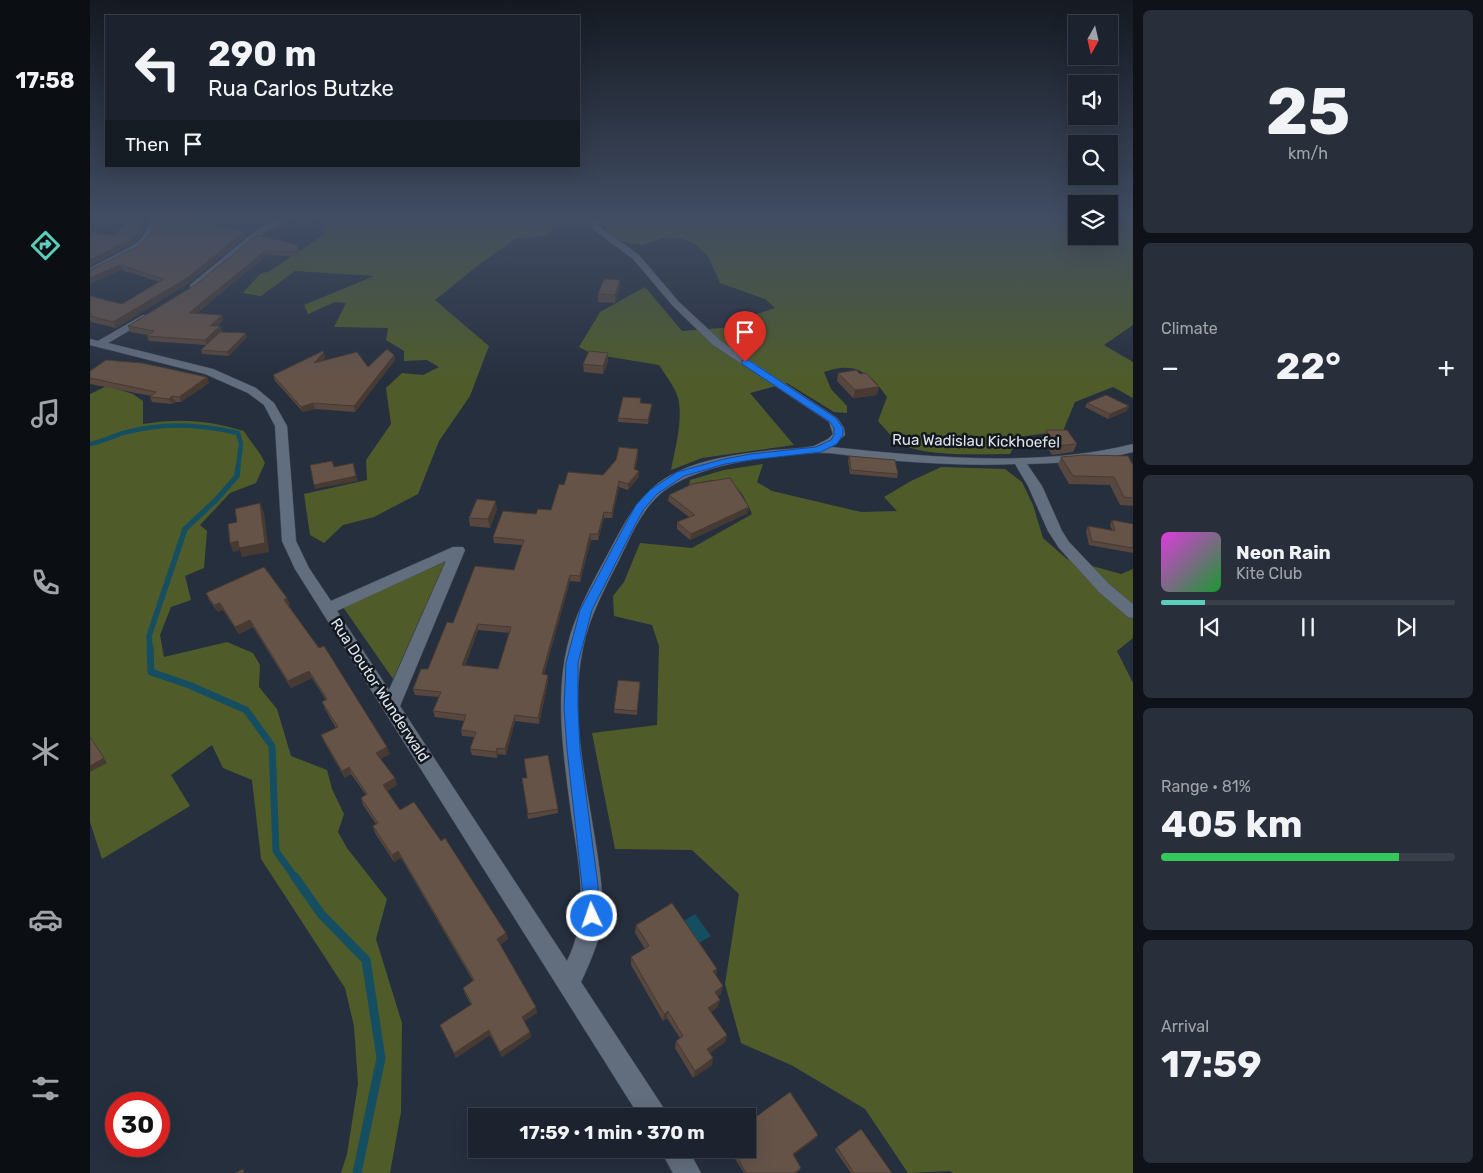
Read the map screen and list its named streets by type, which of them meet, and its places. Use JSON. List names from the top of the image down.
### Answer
{
  "streets": {
    "street": ["Rua Wadislau Kickhoefel", "Rua Doutor Wunderwald"]
  },
  "crossings": [
    ["Rua Wadislau Kickhoefel", "Rua Doutor Wunderwald"]
  ],
  "north": "bottom",
  "page": {
    "tabs": "17:58",
    "tile": [
      ["25", "km/h"],
      "Climate",
      ["Range · 81%", "405 km"],
      ["Arrival", "17:59"]
    ],
    "turn": ["290 m", "Rua Carlos Butzke"],
    "then": "Then",
    "heat": ["−", "22°", "+"],
    "song": ["Neon Rain", "Kite Club"],
    "limit": "30",
    "trip": "17:59 · 1 min · 370 m"
  }
}
